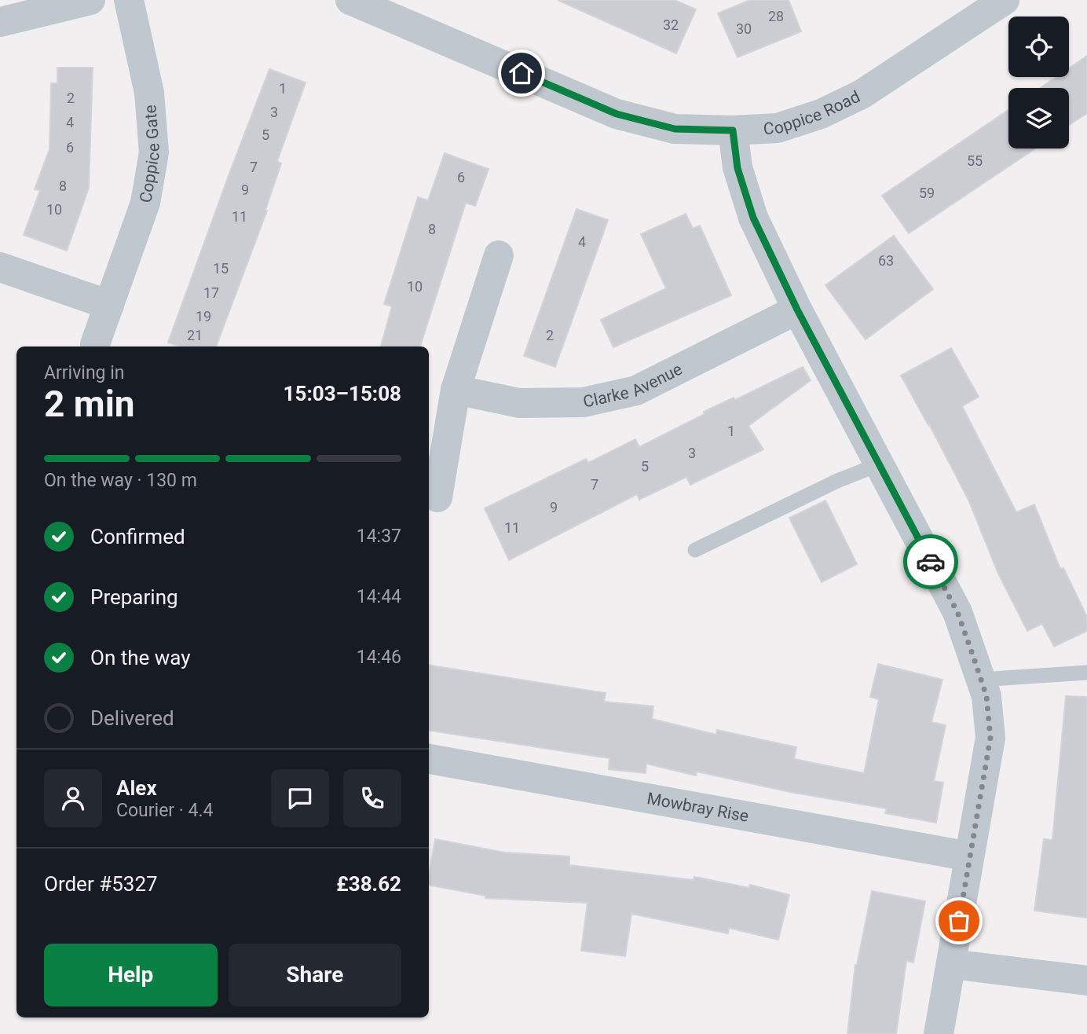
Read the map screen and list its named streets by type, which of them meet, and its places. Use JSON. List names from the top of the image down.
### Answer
{
  "streets": {
    "street": [
      "Coppice Road",
      "Coppice Gate",
      "Clarke Avenue",
      "Mowbray Rise"
    ]
  },
  "house_numbers": [
    "28",
    "32",
    "30",
    "1",
    "2",
    "3",
    "4",
    "5",
    "6",
    "55",
    "7",
    "6",
    "8",
    "9",
    "59",
    "10",
    "11",
    "8",
    "4",
    "63",
    "15",
    "10",
    "17",
    "19",
    "21",
    "2",
    "1",
    "3",
    "5",
    "7",
    "9",
    "11"
  ],
  "page": {
    "heading": ["2 min", "Arriving in", "15:03–15:08"],
    "panel": [
      "Alex",
      "Courier · 4.4",
      "Order #5327",
      "£38.62"
    ],
    "bar": "On the way · 130 m",
    "list": [
      ["Confirmed", "14:37"],
      ["Preparing", "14:44"],
      ["On the way", "14:46"],
      "Delivered"
    ],
    "buttons": ["Help", "Share"]
  }
}
